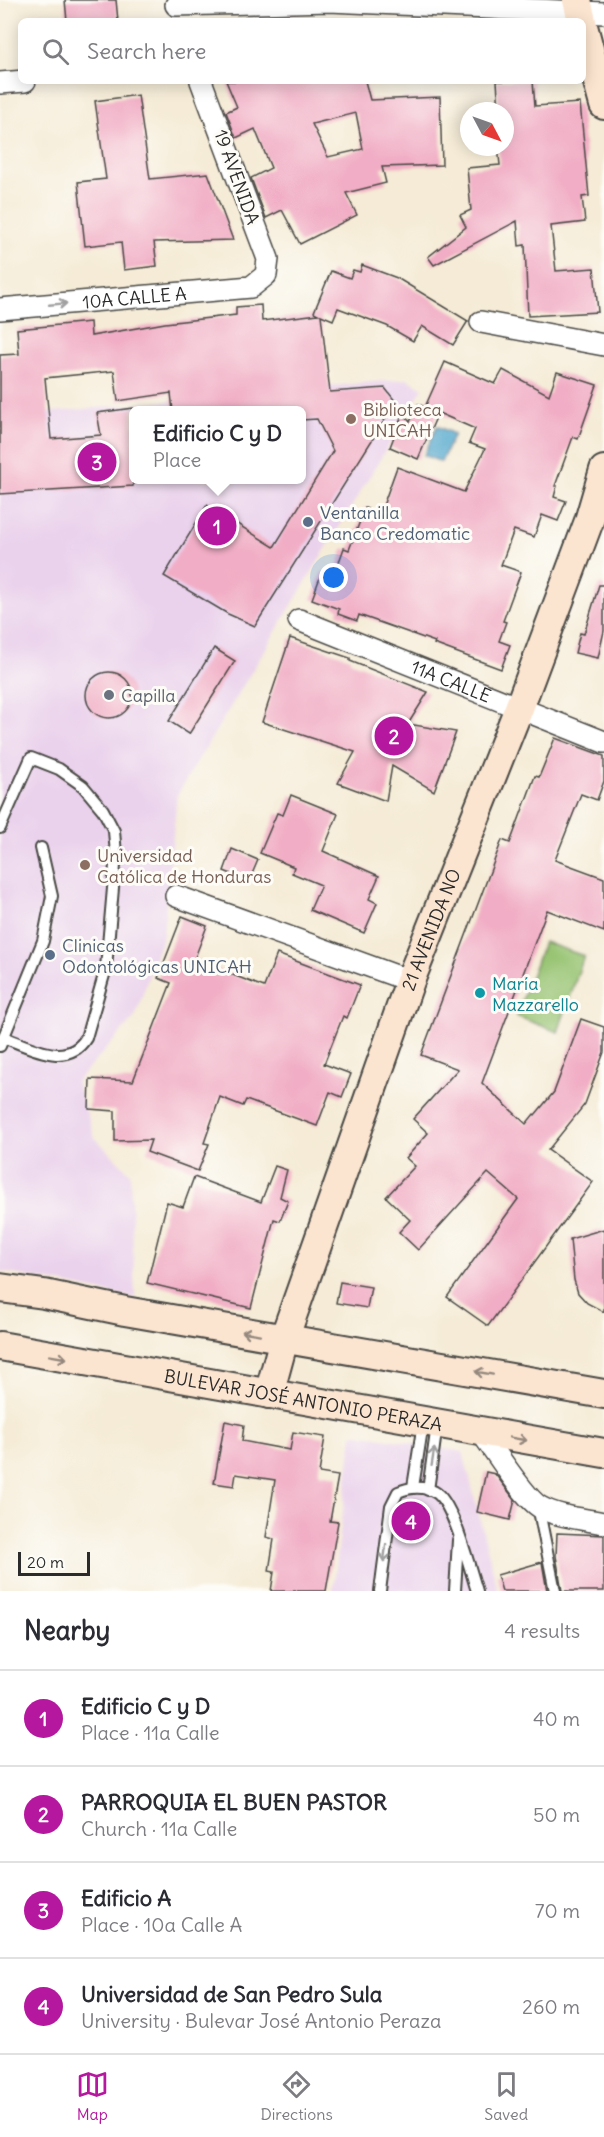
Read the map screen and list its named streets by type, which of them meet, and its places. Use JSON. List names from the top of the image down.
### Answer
{
  "streets": {
    "main road": ["21 AVENIDA NO", "BULEVAR JOSÉ ANTONIO PERAZA"],
    "street": ["19 AVENIDA", "10A CALLE A", "11A CALLE"]
  },
  "crossings": [
    ["19 AVENIDA", "10A CALLE A"],
    ["11A CALLE", "21 AVENIDA NO"],
    ["21 AVENIDA NO", "BULEVAR JOSÉ ANTONIO PERAZA"]
  ],
  "one_way": ["10A CALLE A"],
  "places": [
    "Biblioteca UNICAH",
    "Ventanilla Banco Credomatic",
    "Capilla",
    "Universidad Católica de Honduras",
    "Clinicas Odontológicas UNICAH",
    "María Mazzarello"
  ],
  "scale_bar": "20 m",
  "north": "bottom right",
  "page": {
    "search": "Search here",
    "popup": ["Edificio C y D", "Place"],
    "pins": [
      "3",
      "1",
      "2",
      "4"
    ],
    "scale": "20 m",
    "heading": ["Nearby", "4 results"],
    "list": [
      {
        "mark": "1",
        "name": "Edificio C y D",
        "note": "Place · 11a Calle",
        "value": "40 m"
      },
      {
        "mark": "2",
        "name": "PARROQUIA EL BUEN PASTOR",
        "note": "Church · 11a Calle",
        "value": "50 m"
      },
      {
        "mark": "3",
        "name": "Edificio A",
        "note": "Place · 10a Calle A",
        "value": "70 m"
      },
      {
        "mark": "4",
        "name": "Universidad de San Pedro Sula",
        "note": "University · Bulevar José Antonio Peraza",
        "value": "260 m"
      }
    ],
    "nav": ["Map", "Directions", "Saved"]
  }
}
